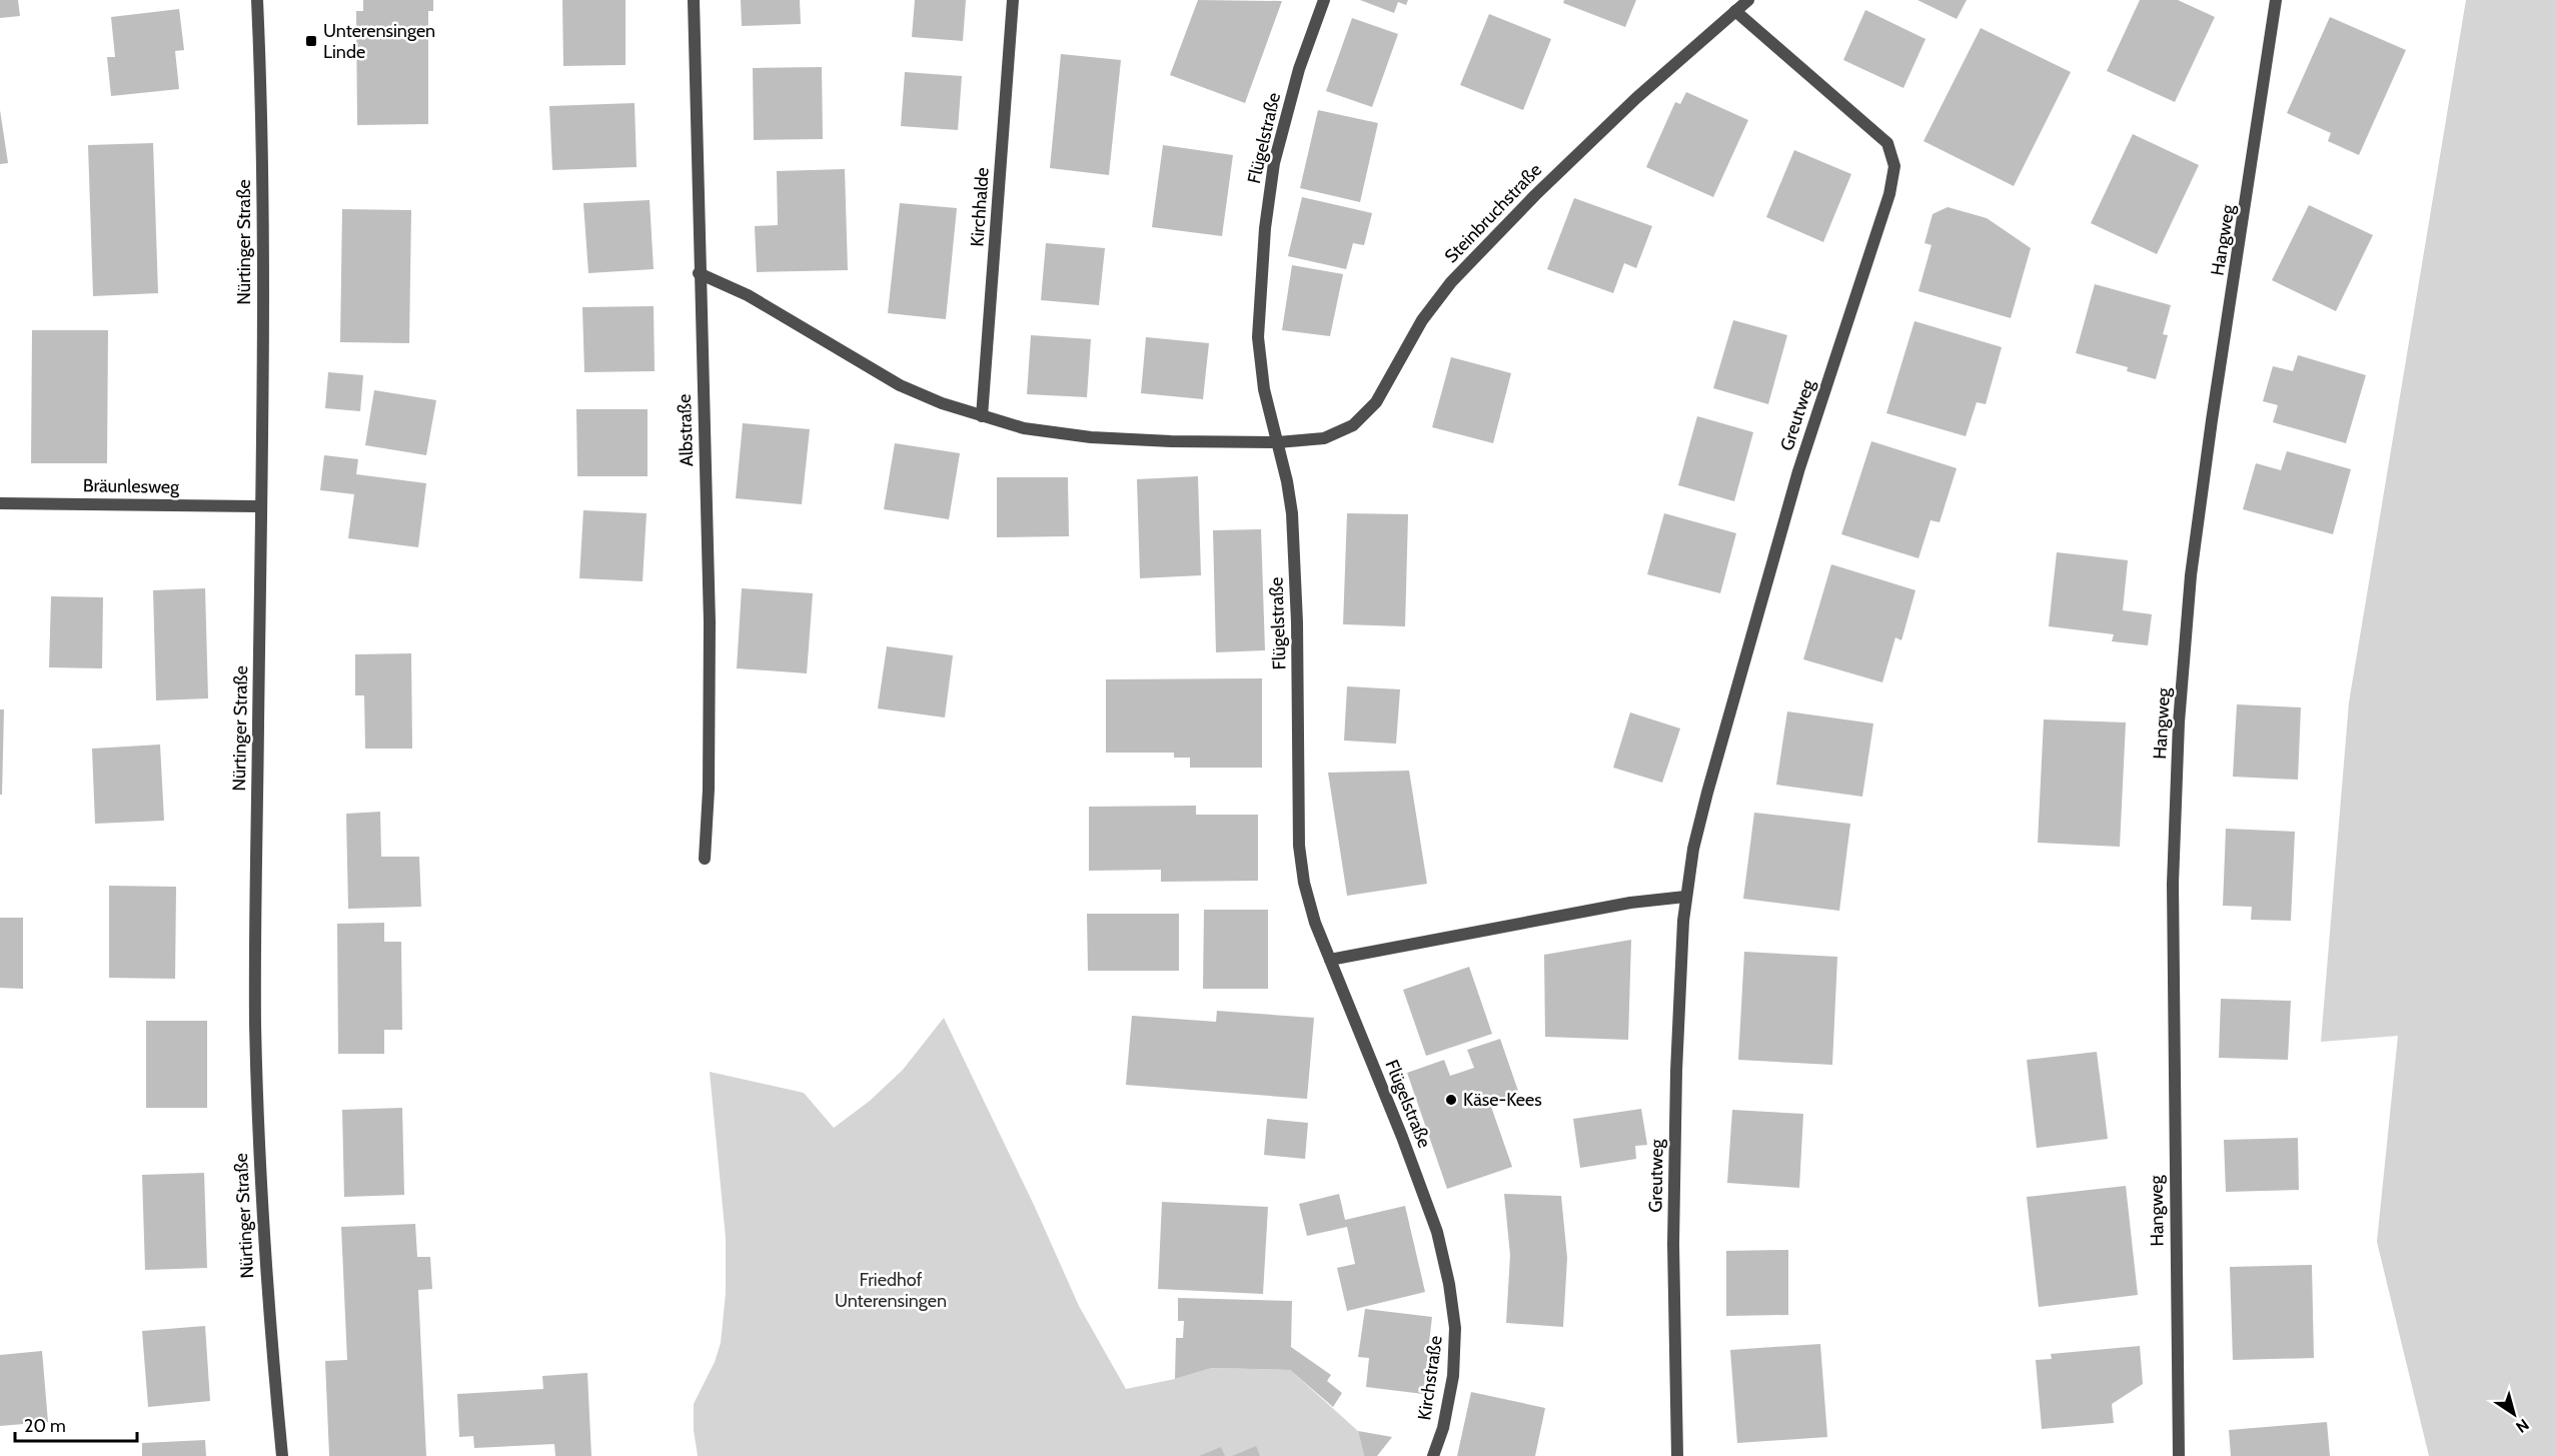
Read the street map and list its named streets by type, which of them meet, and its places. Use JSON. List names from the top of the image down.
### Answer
{
  "streets": {
    "street": [
      "Flügelstraße",
      "Kirchhalde",
      "Steinbruchstraße",
      "Hangweg",
      "Nürtinger Straße",
      "Greutweg",
      "Albstraße",
      "Bräunlesweg",
      "Kirchstraße"
    ]
  },
  "crossings": [
    ["Flügelstraße", "Steinbruchstraße"],
    ["Flügelstraße", "Kirchstraße"],
    ["Steinbruchstraße", "Greutweg"],
    ["Nürtinger Straße", "Bräunlesweg"]
  ],
  "parks": ["Friedhof Unterensingen"],
  "places": {
    "transit": ["Unterensingen Linde"],
    "other": ["Käse-Kees"]
  },
  "scale_bar": "20 m",
  "north": "bottom right"
}
